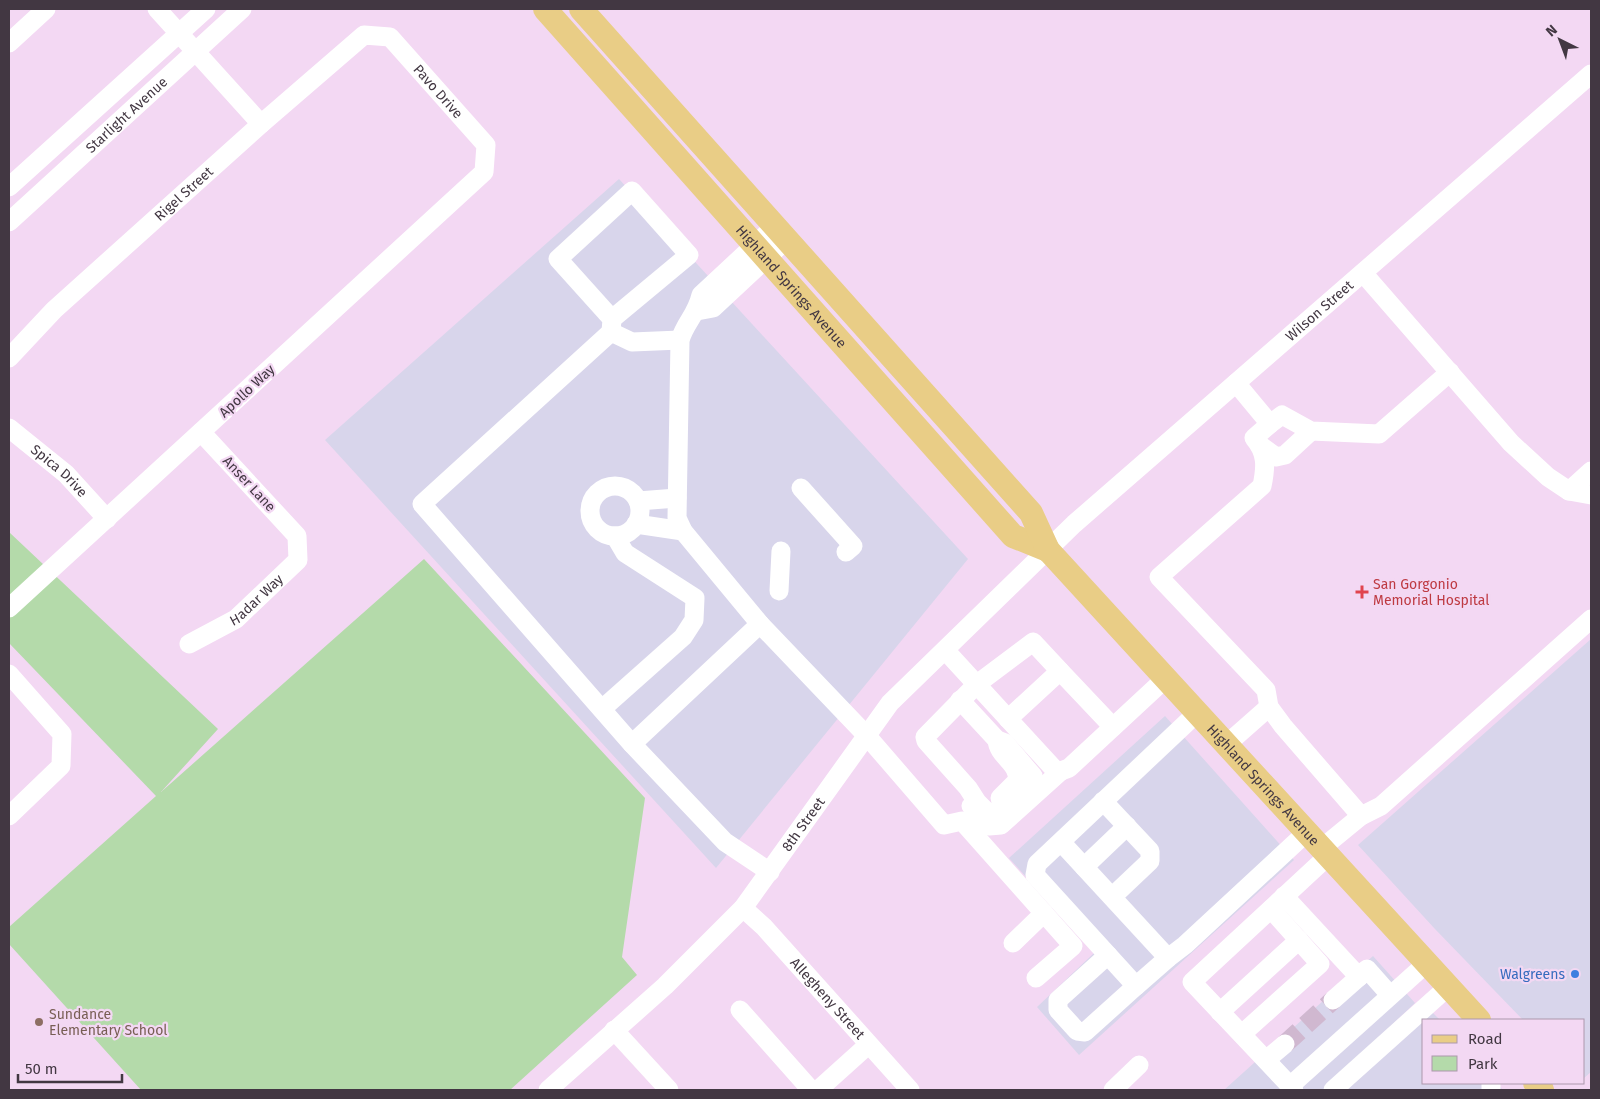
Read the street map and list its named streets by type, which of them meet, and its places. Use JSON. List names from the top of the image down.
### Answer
{
  "streets": {
    "main road": ["Highland Springs Avenue"],
    "street": [
      "Pavo Drive",
      "Starlight Avenue",
      "Rigel Street",
      "Wilson Street",
      "Apollo Way",
      "Spica Drive",
      "Anser Lane",
      "Hadar Way",
      "8th Street",
      "Allegheny Street"
    ]
  },
  "crossings": [
    ["Pavo Drive", "Rigel Street"],
    ["Pavo Drive", "Apollo Way"],
    ["Highland Springs Avenue", "Wilson Street"],
    ["Highland Springs Avenue", "8th Street"],
    ["Wilson Street", "8th Street"],
    ["Apollo Way", "Spica Drive"],
    ["Apollo Way", "Anser Lane"],
    ["Anser Lane", "Hadar Way"],
    ["8th Street", "Allegheny Street"]
  ],
  "places": {
    "health": ["San Gorgonio Memorial Hospital"],
    "other": ["Walgreens", "Sundance Elementary School"]
  },
  "legend": ["Road", "Park"],
  "scale_bar": "50 m",
  "north": "top left"
}
